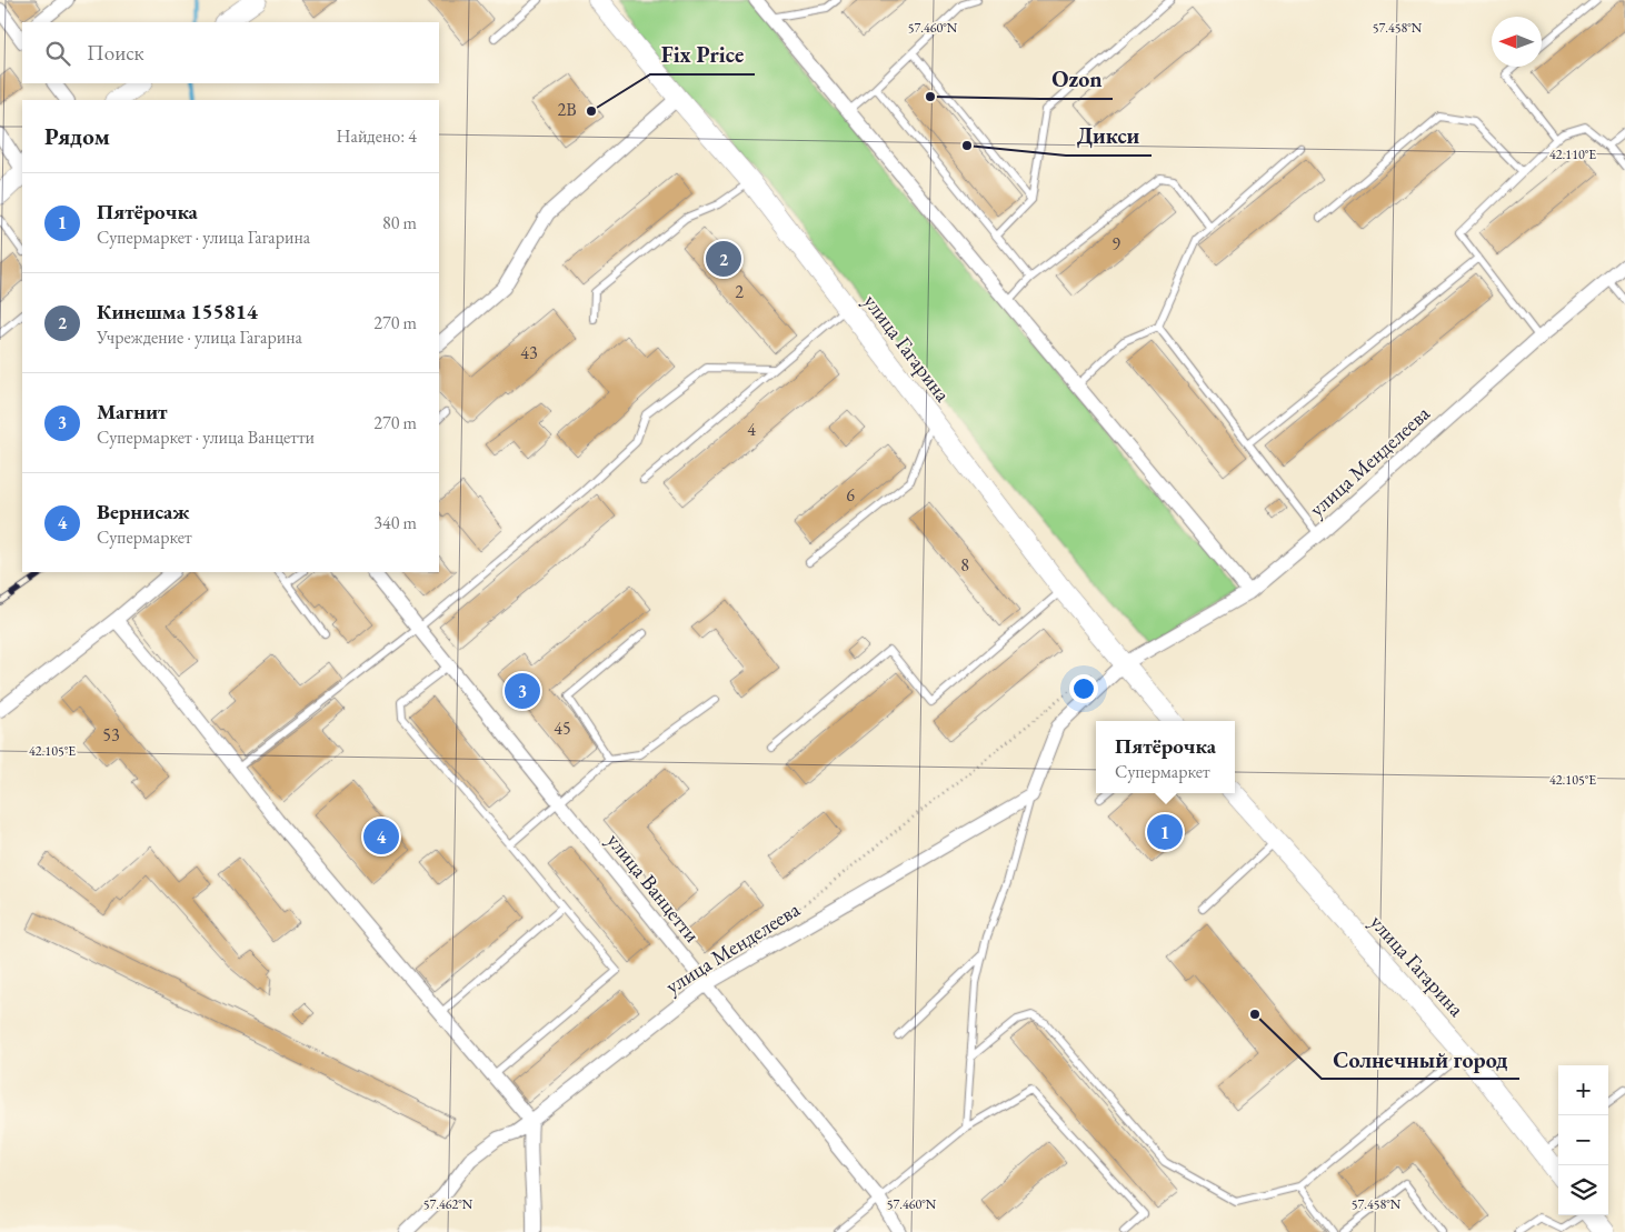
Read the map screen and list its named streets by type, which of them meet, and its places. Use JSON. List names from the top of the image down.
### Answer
{
  "streets": {
    "street": ["улица Гагарина", "улица Менделеева", "улица Ванцетти"]
  },
  "crossings": [
    ["улица Гагарина", "улица Менделеева"],
    ["улица Менделеева", "улица Ванцетти"]
  ],
  "places": [
    "Ozon",
    "Fix Price",
    "Дикси",
    "Солнечный город"
  ],
  "house_numbers": [
    "2В",
    "9",
    "2",
    "43",
    "4",
    "6",
    "8",
    "45",
    "53"
  ],
  "north": "left",
  "page": {
    "search": "Поиск",
    "heading": ["Рядом", "Найдено: 4"],
    "list": [
      {
        "mark": "1",
        "name": "Пятёрочка",
        "note": "Супермаркет · улица Гагарина",
        "value": "80 m"
      },
      {
        "mark": "2",
        "name": "Кинешма 155814",
        "note": "Учреждение · улица Гагарина",
        "value": "270 m"
      },
      {
        "mark": "3",
        "name": "Магнит",
        "note": "Супермаркет · улица Ванцетти",
        "value": "270 m"
      },
      {
        "mark": "4",
        "name": "Вернисаж",
        "note": "Супермаркет",
        "value": "340 m"
      }
    ],
    "pins": [
      "2",
      "3",
      "1",
      "4"
    ],
    "popup": ["Пятёрочка", "Супермаркет"],
    "map_buttons": ["+", "−"]
  },
  "coordinates": [
    "57.460°N",
    "57.458°N",
    "42.110°E",
    "42.105°E",
    "57.462°N"
  ]
}
